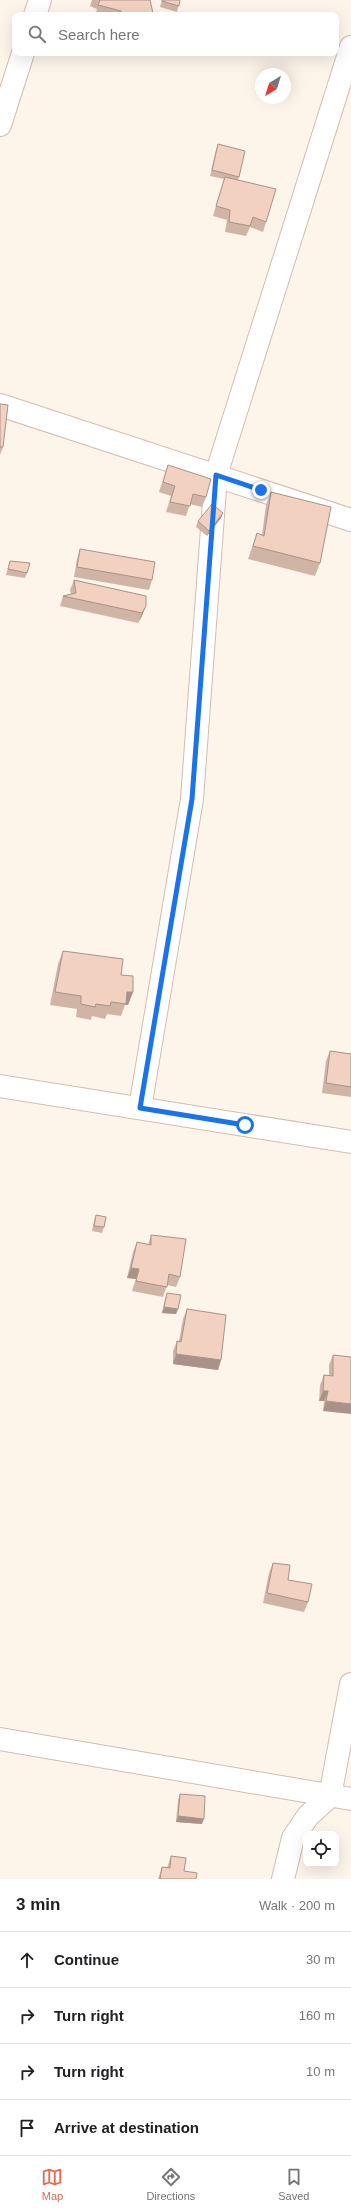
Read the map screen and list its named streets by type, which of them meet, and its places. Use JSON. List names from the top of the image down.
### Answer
{
  "north": "bottom left",
  "page": {
    "search": "Search here",
    "heading": ["3 min", "Walk · 200 m"],
    "list": [
      ["Continue", "30 m"],
      ["Turn right", "160 m"],
      ["Turn right", "10 m"],
      "Arrive at destination"
    ],
    "nav": ["Map", "Directions", "Saved"]
  }
}
